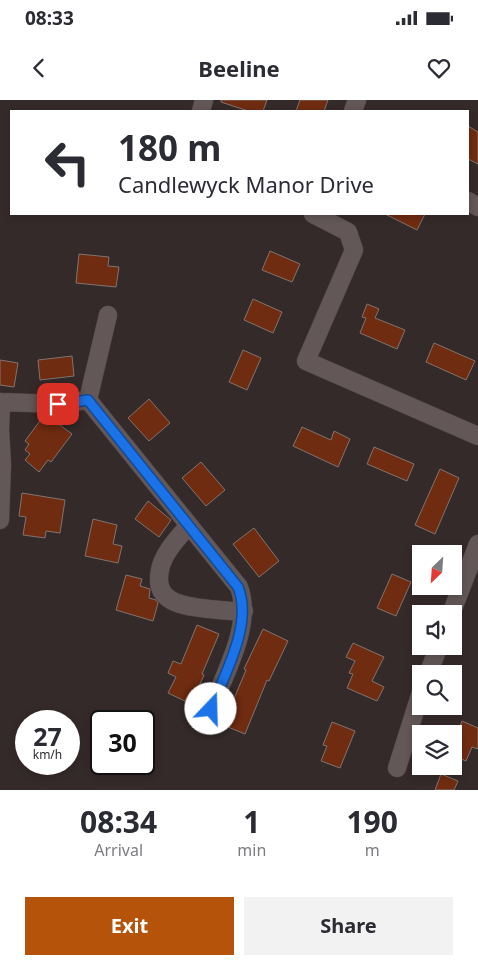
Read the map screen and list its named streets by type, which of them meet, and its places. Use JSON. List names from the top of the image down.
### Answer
{
  "north": "bottom left",
  "page": {
    "status": "08:33",
    "header": "Beeline",
    "turn": ["180 m", "Candlewyck Manor Drive"],
    "speed": "27 km/h",
    "limit": "30",
    "eta": [
      "08:34",
      "Arrival",
      "1",
      "min",
      "190",
      "m"
    ],
    "buttons": ["Exit", "Share"]
  }
}
